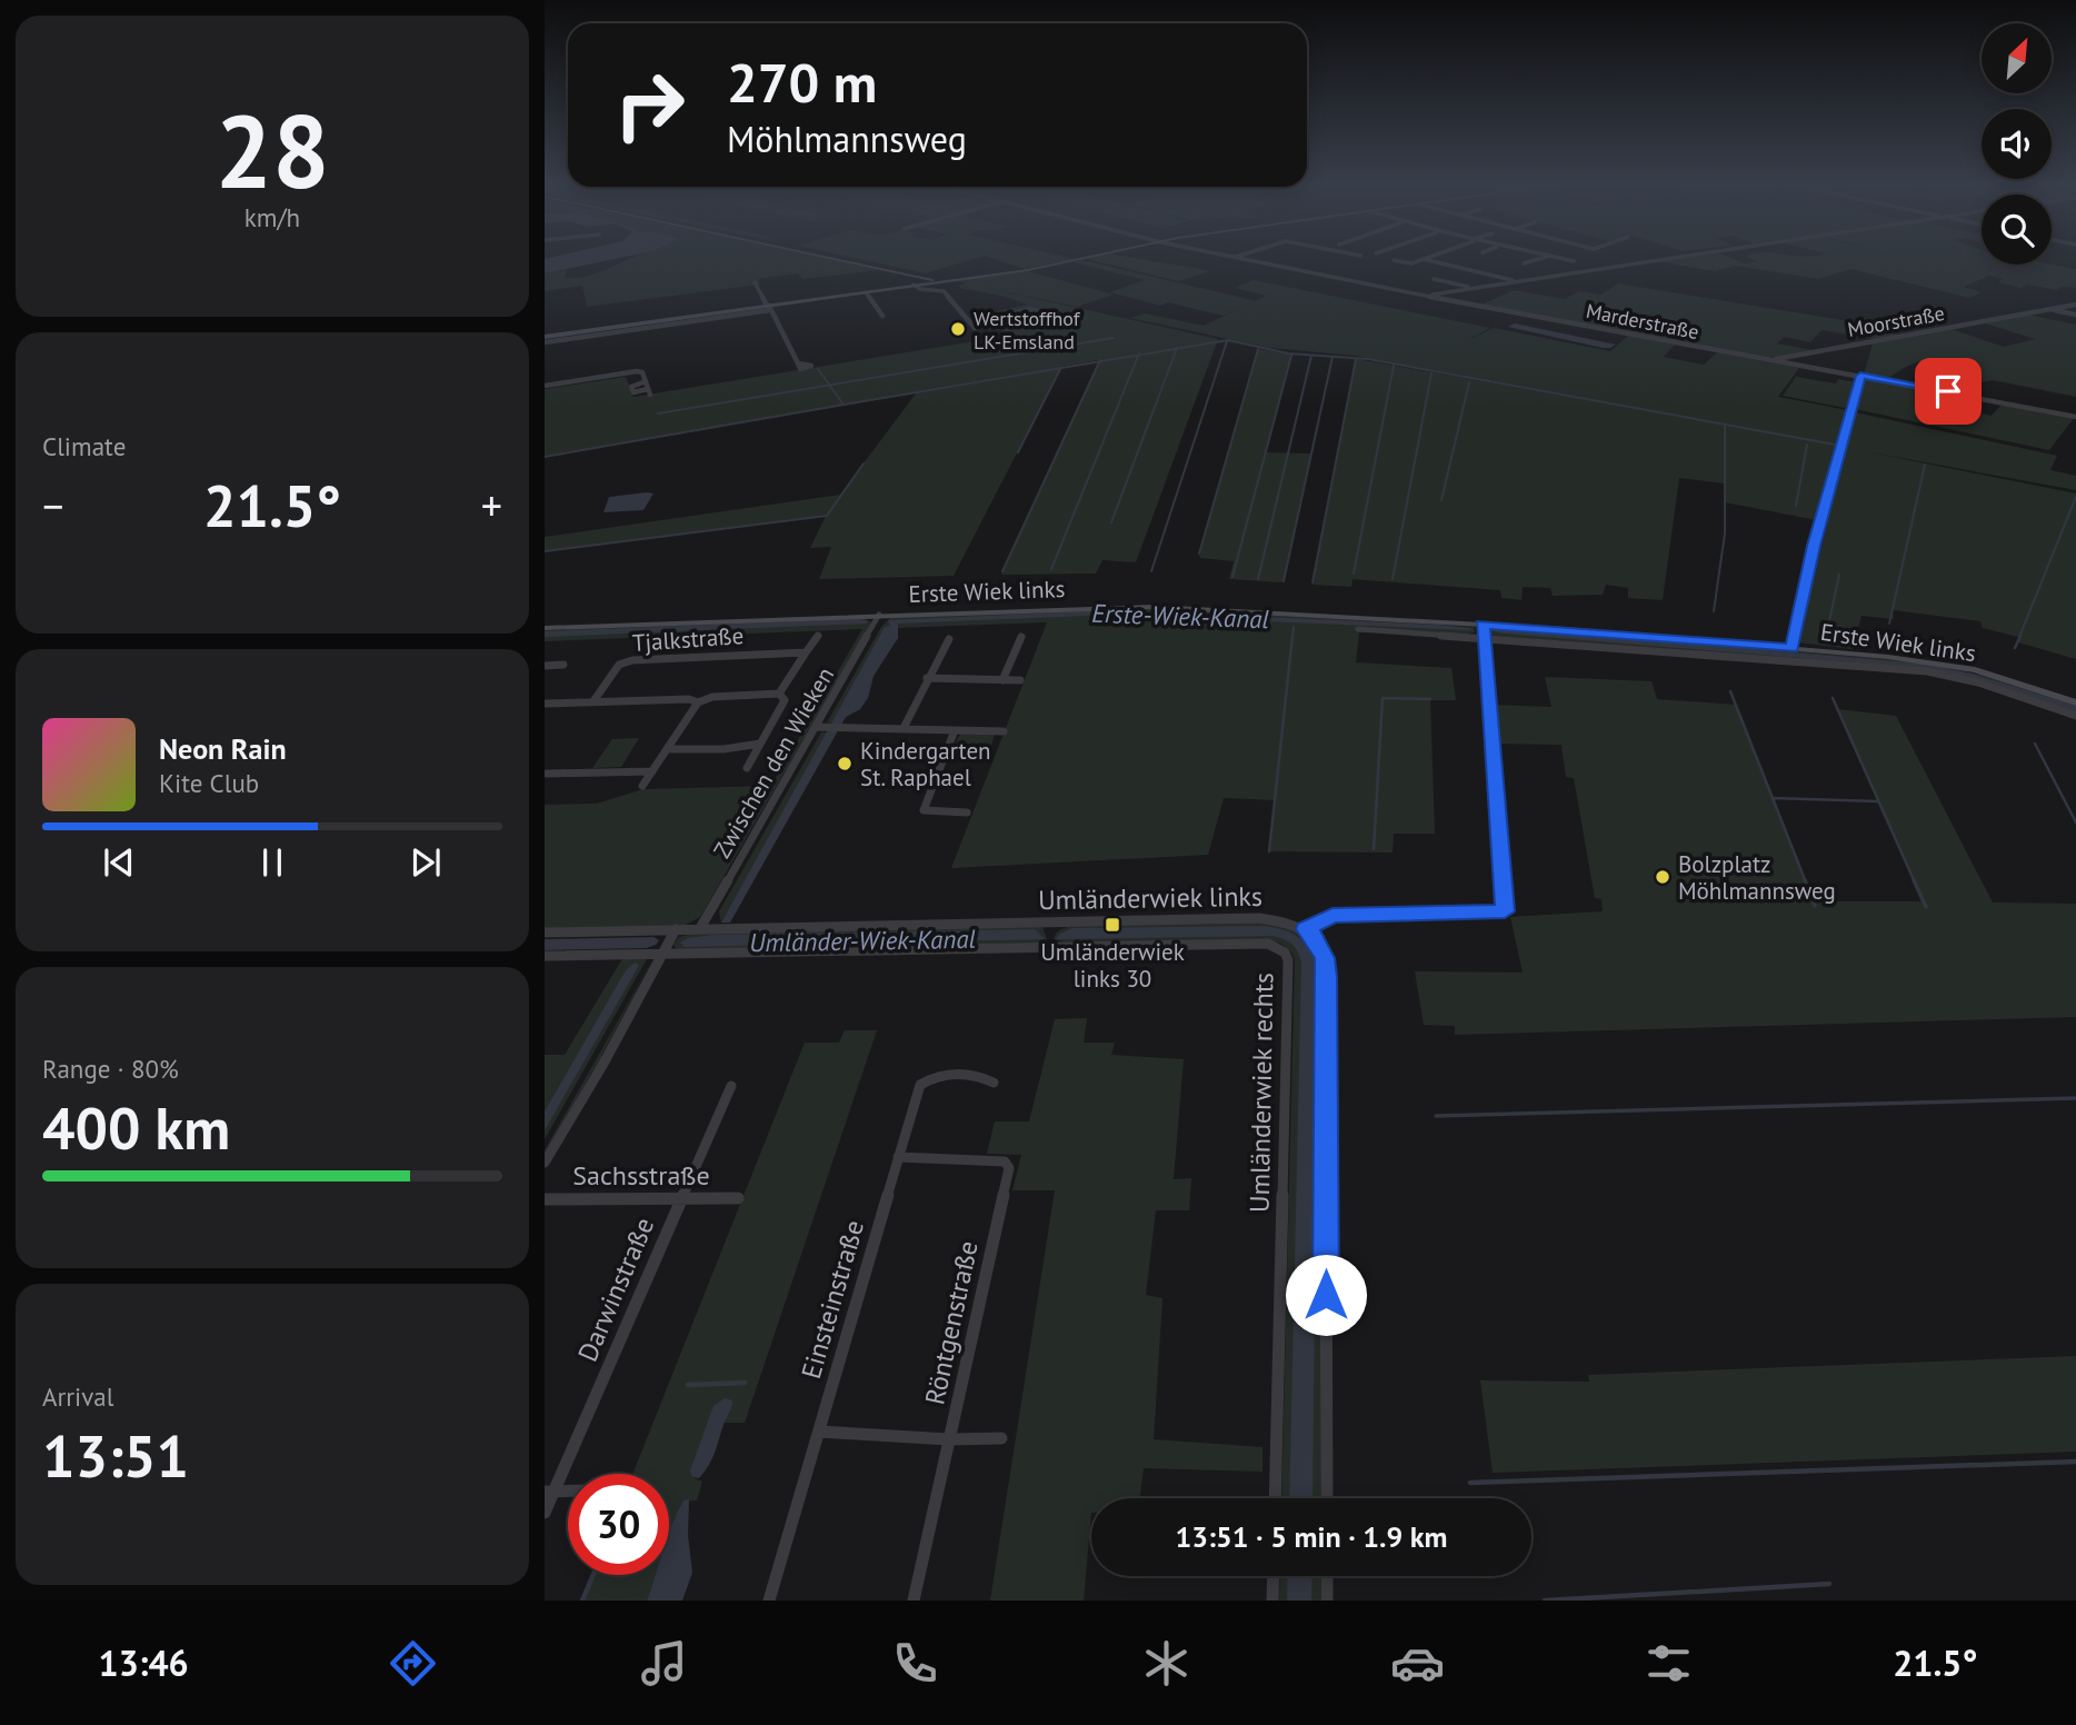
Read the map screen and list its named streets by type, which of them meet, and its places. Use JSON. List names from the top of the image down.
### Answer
{
  "streets": {
    "street": [
      "Marderstraße",
      "Moorstraße",
      "Erste Wiek links",
      "Tjalkstraße",
      "Zwischen den Wieken",
      "Umländerwiek links",
      "Umländerwiek rechts",
      "Sachsstraße",
      "Darwinstraße",
      "Einsteinstraße",
      "Röntgenstraße"
    ]
  },
  "crossings": [
    ["Marderstraße", "Moorstraße"],
    ["Erste Wiek links", "Zwischen den Wieken"],
    ["Zwischen den Wieken", "Umländerwiek links"],
    ["Sachsstraße", "Darwinstraße"],
    ["Einsteinstraße", "Röntgenstraße"]
  ],
  "water": ["Erste-Wiek-Kanal", "Umländer-Wiek-Kanal"],
  "places": {
    "other": ["Wertstoffhof LK-Emsland", "Kindergarten St. Raphael", "Bolzplatz Möhlmannsweg"],
    "transit": ["Umländerwiek links 30"]
  },
  "north": "top right",
  "page": {
    "tile": [
      ["28", "km/h"],
      "Climate",
      ["Range · 80%", "400 km"],
      ["Arrival", "13:51"]
    ],
    "turn": ["270 m", "Möhlmannsweg"],
    "heat": ["−", "21.5°", "+"],
    "song": ["Neon Rain", "Kite Club"],
    "limit": "30",
    "trip": "13:51 · 5 min · 1.9 km",
    "tabs": ["13:46", "21.5°"]
  }
}
